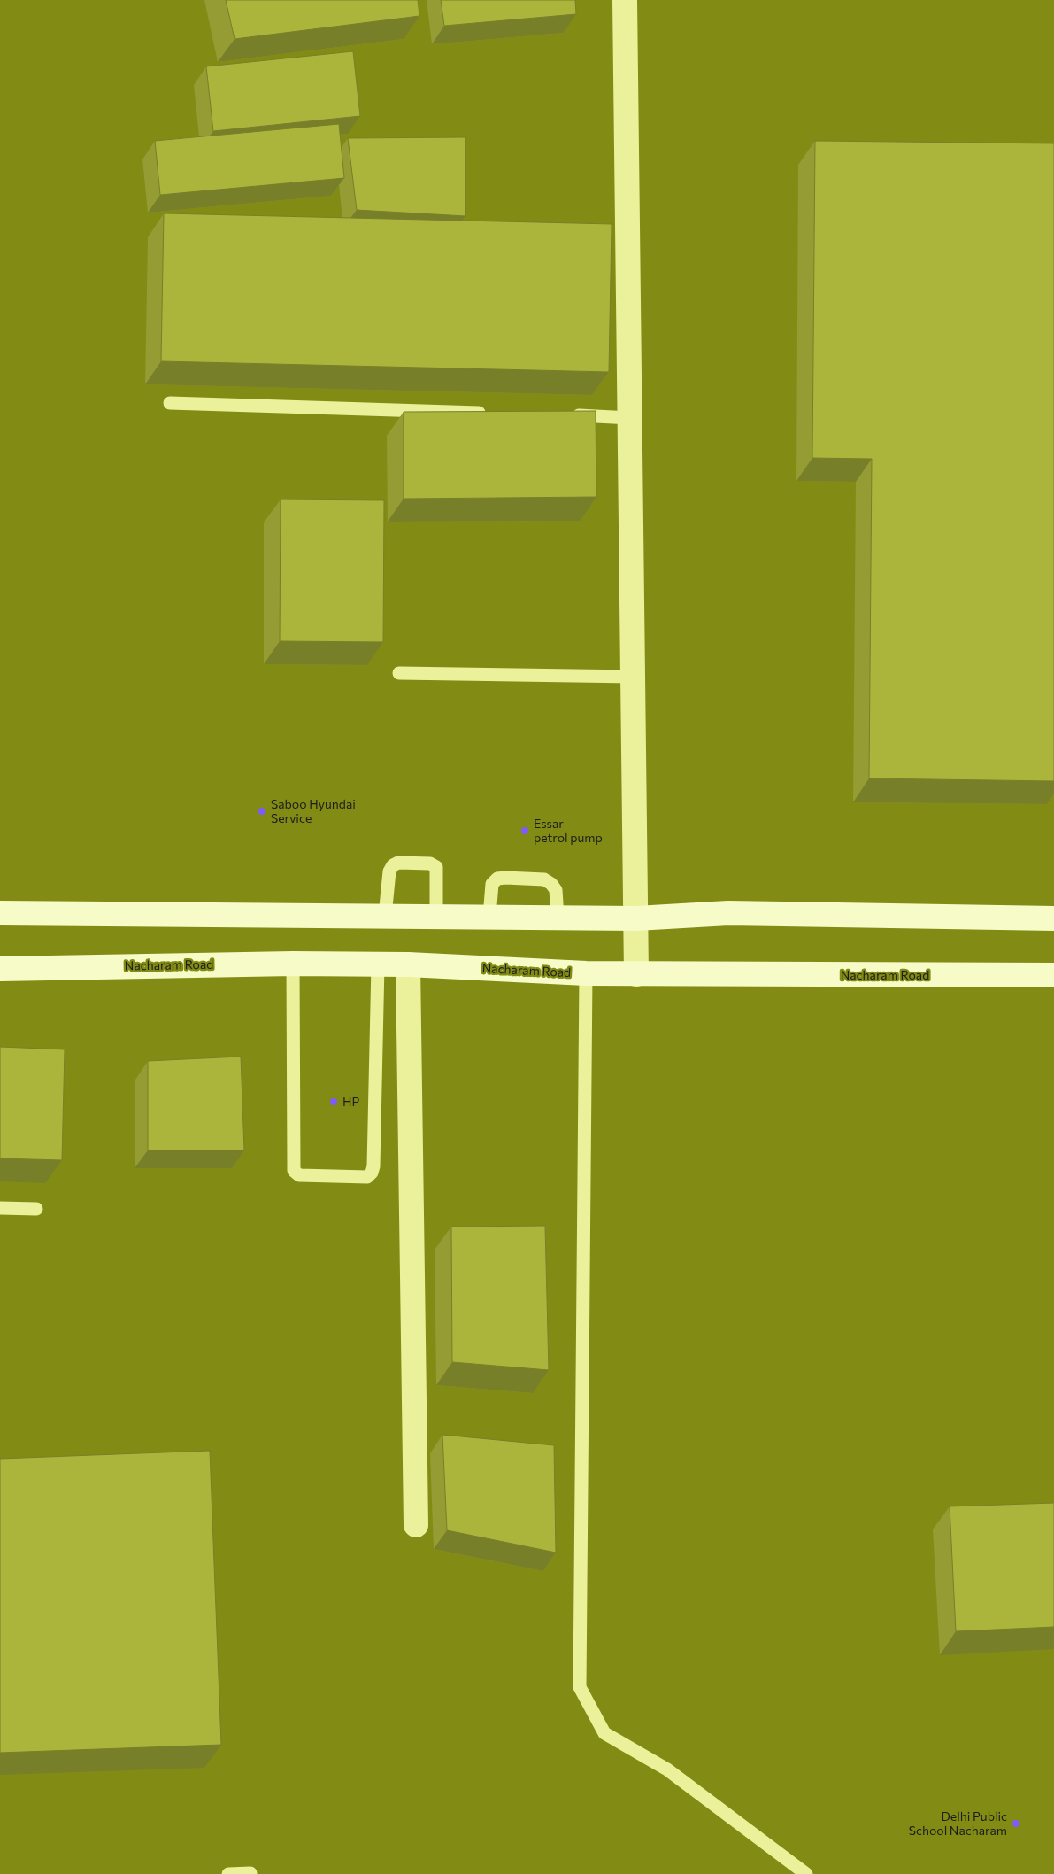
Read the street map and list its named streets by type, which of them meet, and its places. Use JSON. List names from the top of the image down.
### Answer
{
  "streets": {
    "main road": ["Nacharam Road"]
  },
  "places": [
    "Saboo Hyundai Service",
    "Essar petrol pump",
    "HP",
    "Delhi Public School Nacharam"
  ]
}
